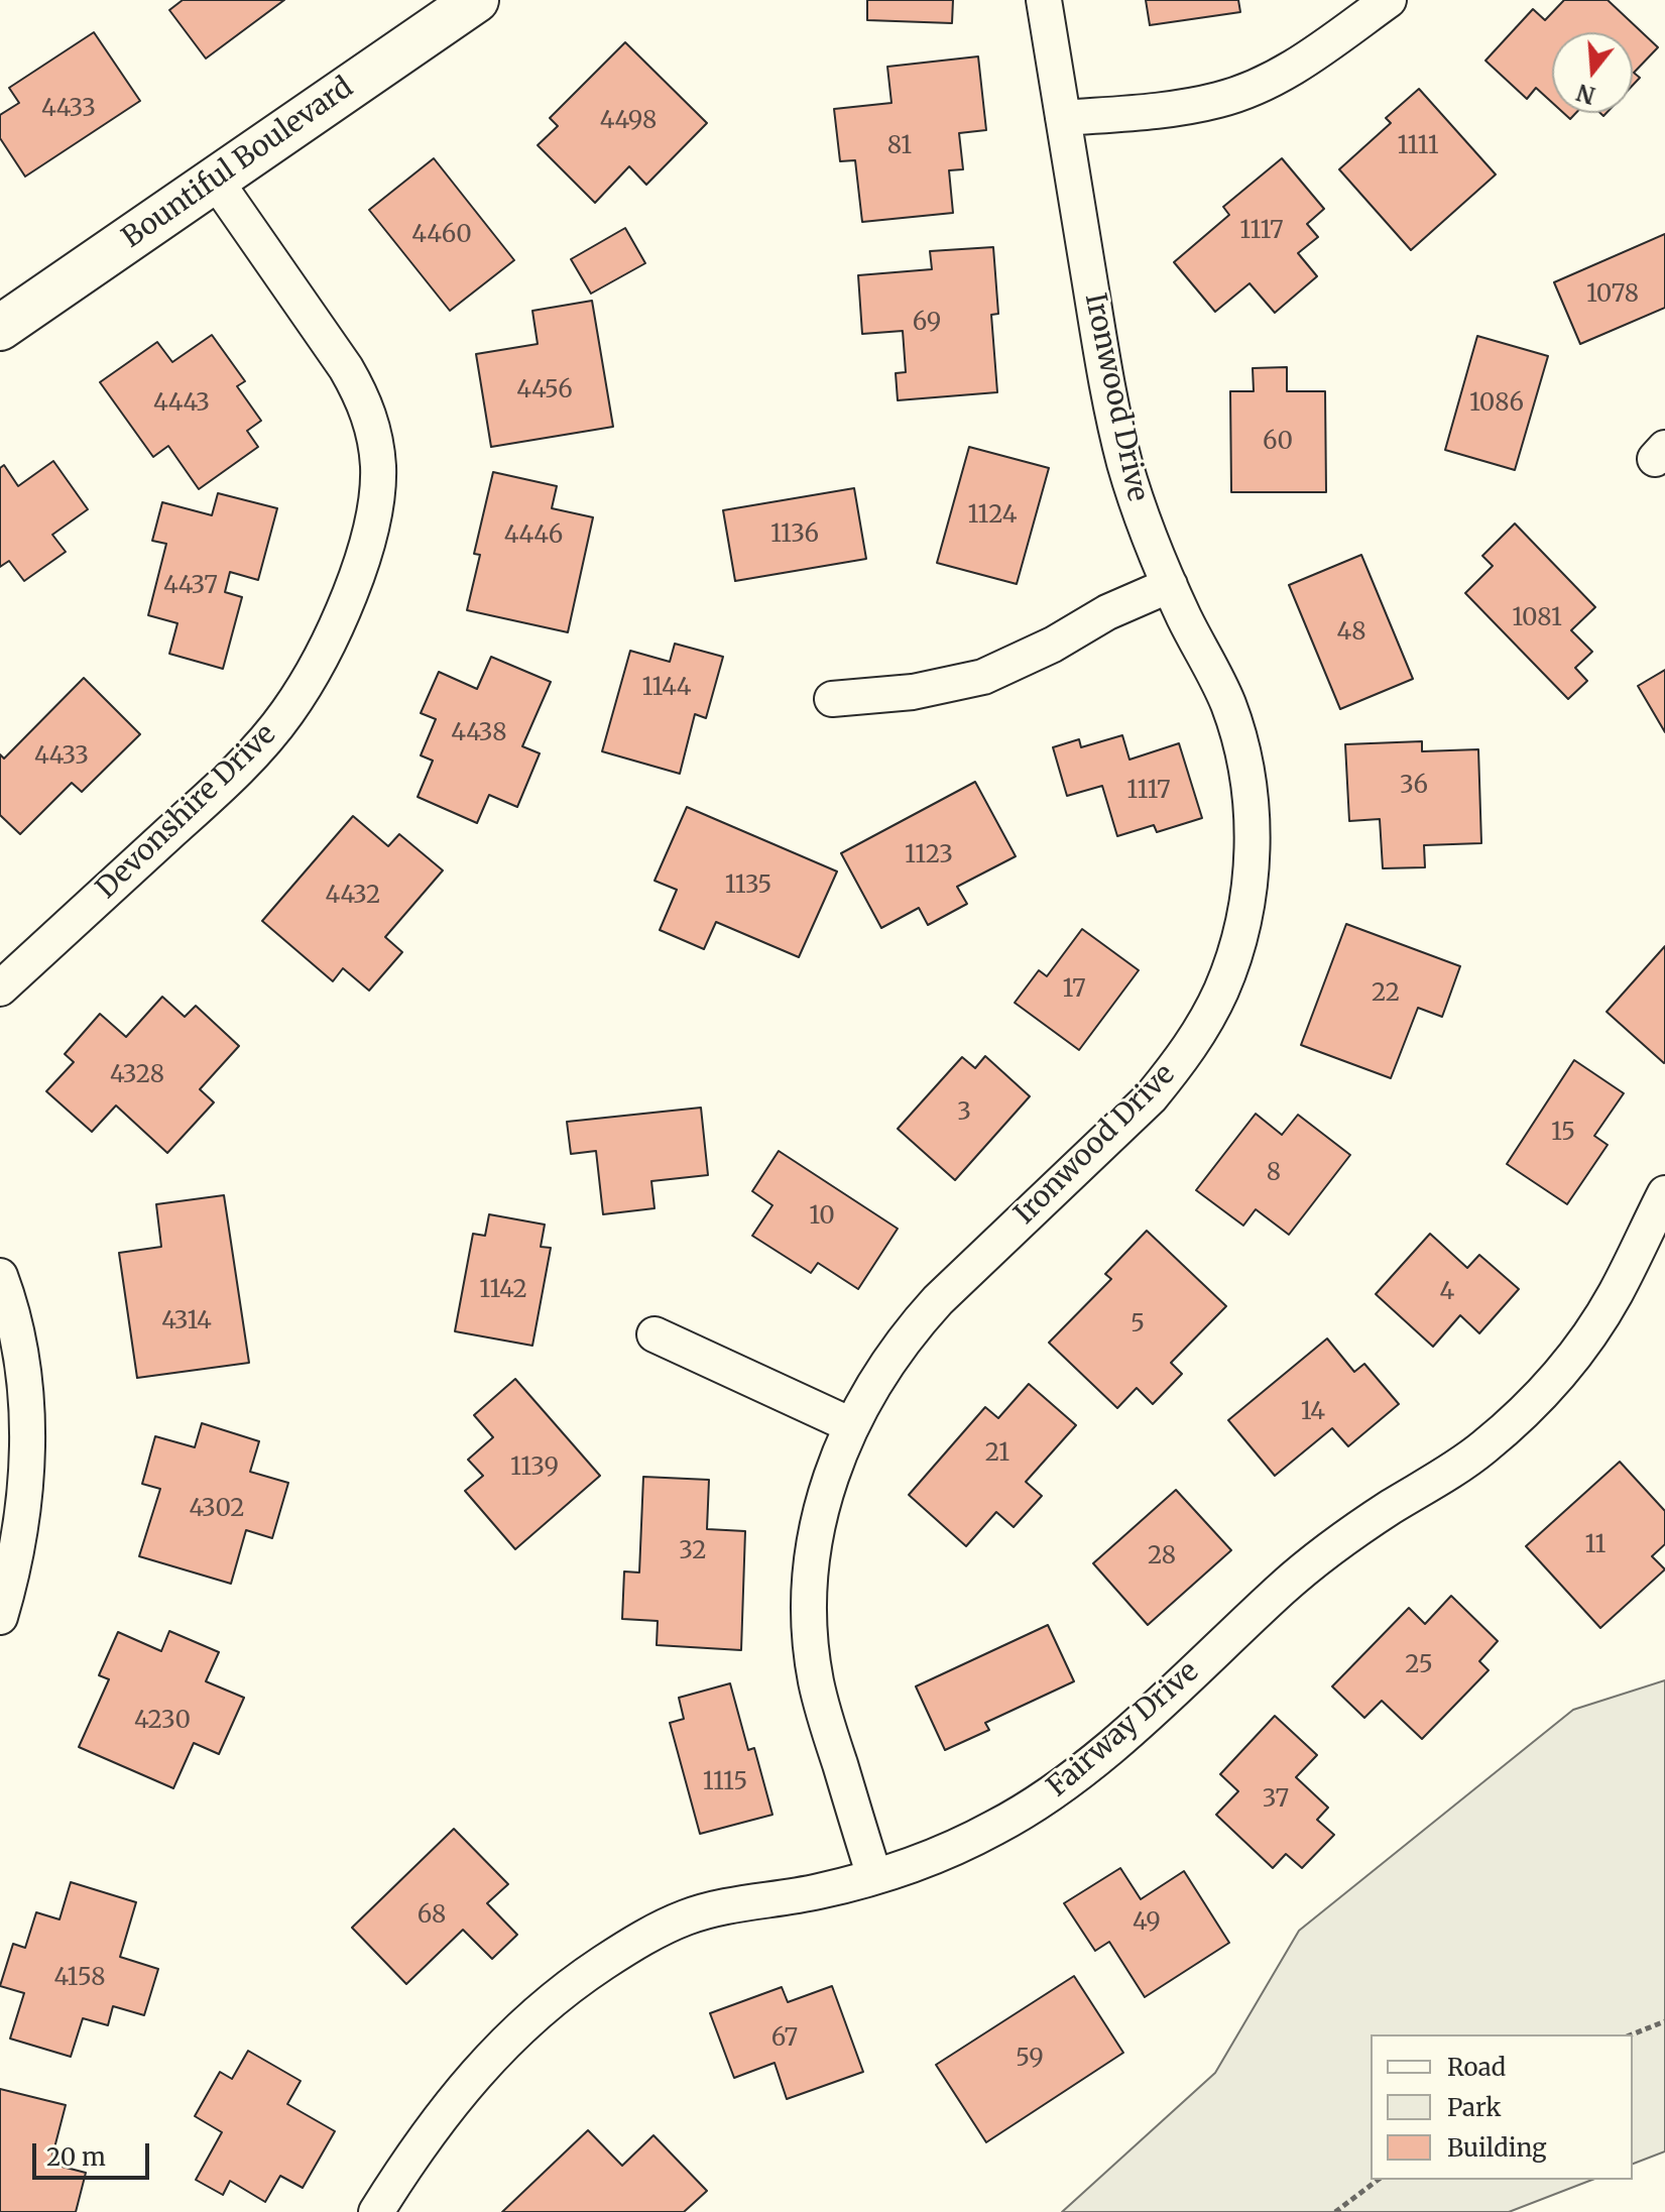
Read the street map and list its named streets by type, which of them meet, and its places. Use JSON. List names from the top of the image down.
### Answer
{
  "streets": {
    "main road": ["Bountiful Boulevard"],
    "street": ["Ironwood Drive", "Devonshire Drive", "Fairway Drive"]
  },
  "crossings": [
    ["Bountiful Boulevard", "Devonshire Drive"],
    ["Ironwood Drive", "Fairway Drive"]
  ],
  "house_numbers": [
    "4433",
    "4498",
    "81",
    "1111",
    "1117",
    "4460",
    "1078",
    "69",
    "4456",
    "4443",
    "1086",
    "60",
    "1124",
    "1136",
    "4446",
    "4437",
    "1081",
    "48",
    "1144",
    "4438",
    "4433",
    "36",
    "1117",
    "1123",
    "1135",
    "4432",
    "17",
    "22",
    "4328",
    "3",
    "15",
    "8",
    "10",
    "1142",
    "4",
    "4314",
    "5",
    "14",
    "21",
    "1139",
    "4302",
    "11",
    "32",
    "28",
    "25",
    "4230",
    "1115",
    "37",
    "68",
    "49",
    "4158",
    "67",
    "59"
  ],
  "legend": ["Road", "Park", "Building"],
  "scale_bar": "20 m",
  "north": "bottom"
}
